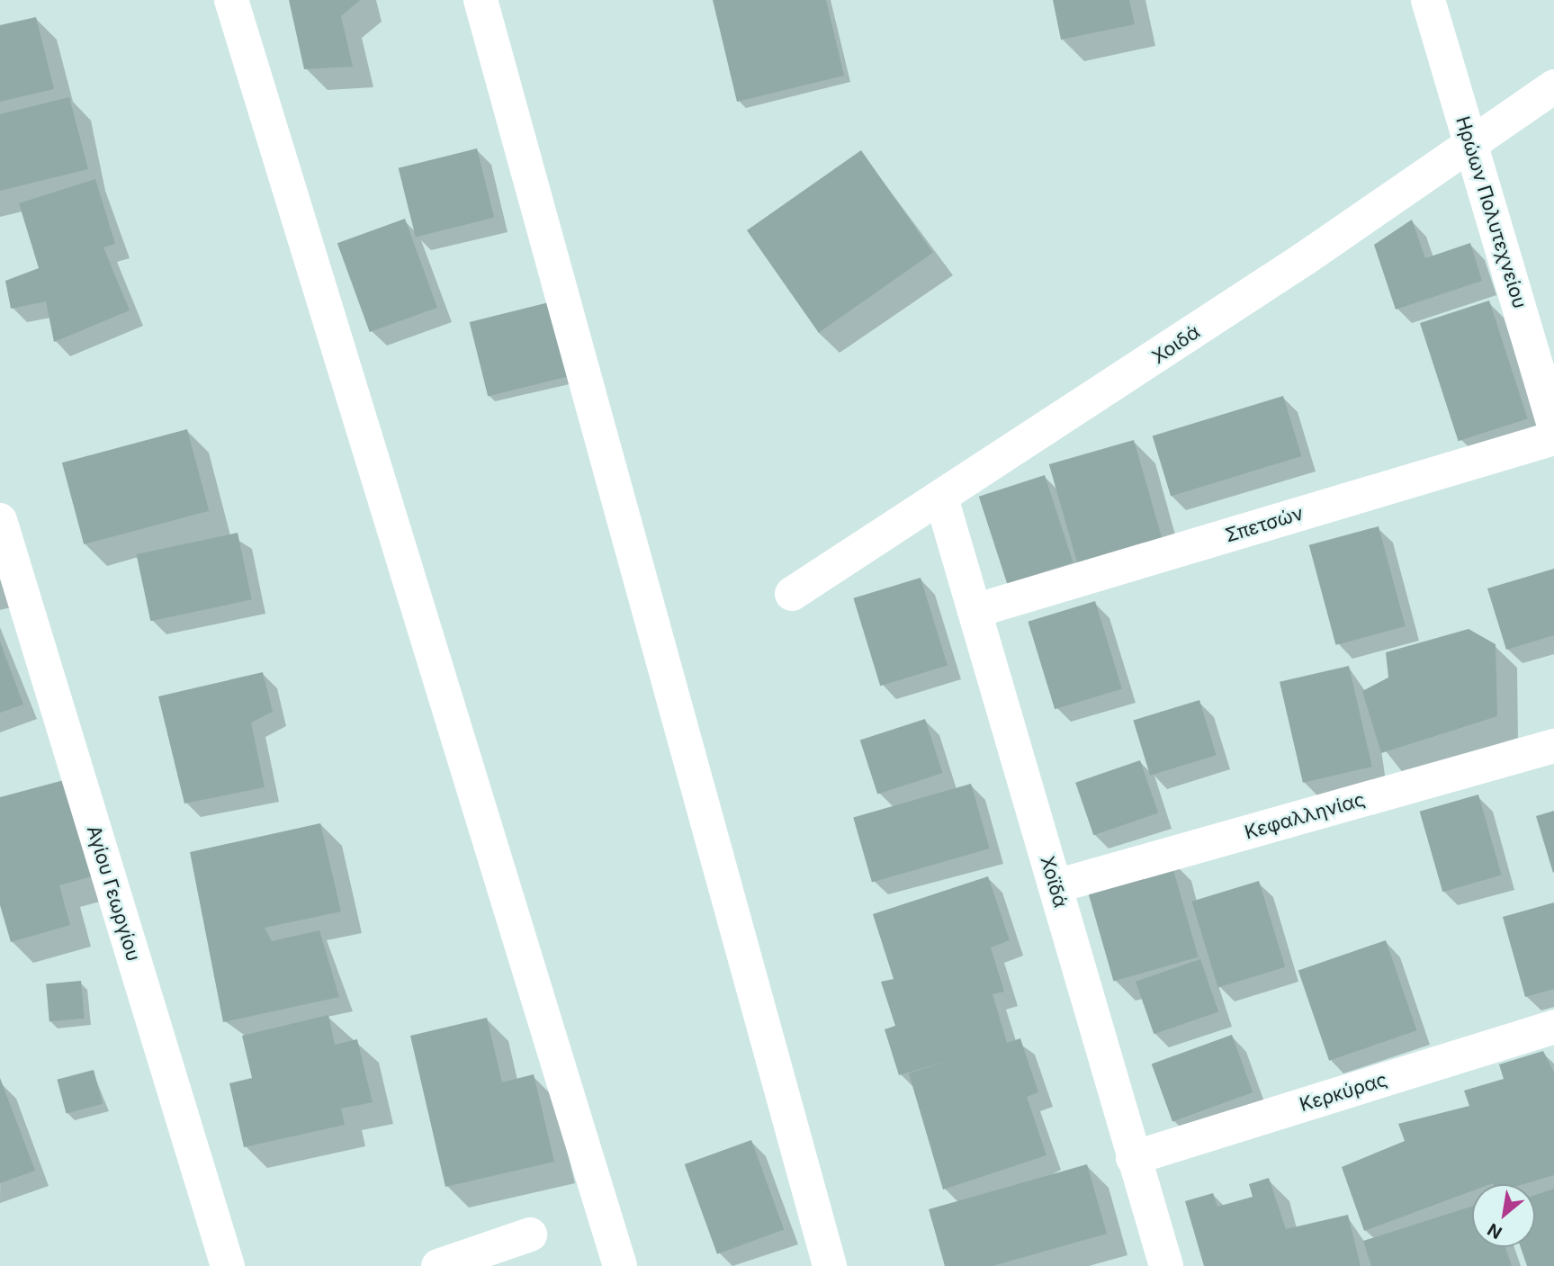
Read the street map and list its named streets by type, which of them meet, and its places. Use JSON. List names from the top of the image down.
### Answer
{
  "streets": {
    "street": [
      "Ηρώων Πολυτεχνείου",
      "Χοιδά",
      "Σπετσών",
      "Κεφαλληνίας",
      "Χοϊδά",
      "Αγίου Γεωργίου",
      "Κερκύρας"
    ]
  },
  "crossings": [
    ["Ηρώων Πολυτεχνείου", "Χοιδά"],
    ["Χοιδά", "Χοϊδά"],
    ["Σπετσών", "Χοϊδά"],
    ["Κεφαλληνίας", "Χοϊδά"],
    ["Χοϊδά", "Κερκύρας"]
  ],
  "north": "bottom left"
}
